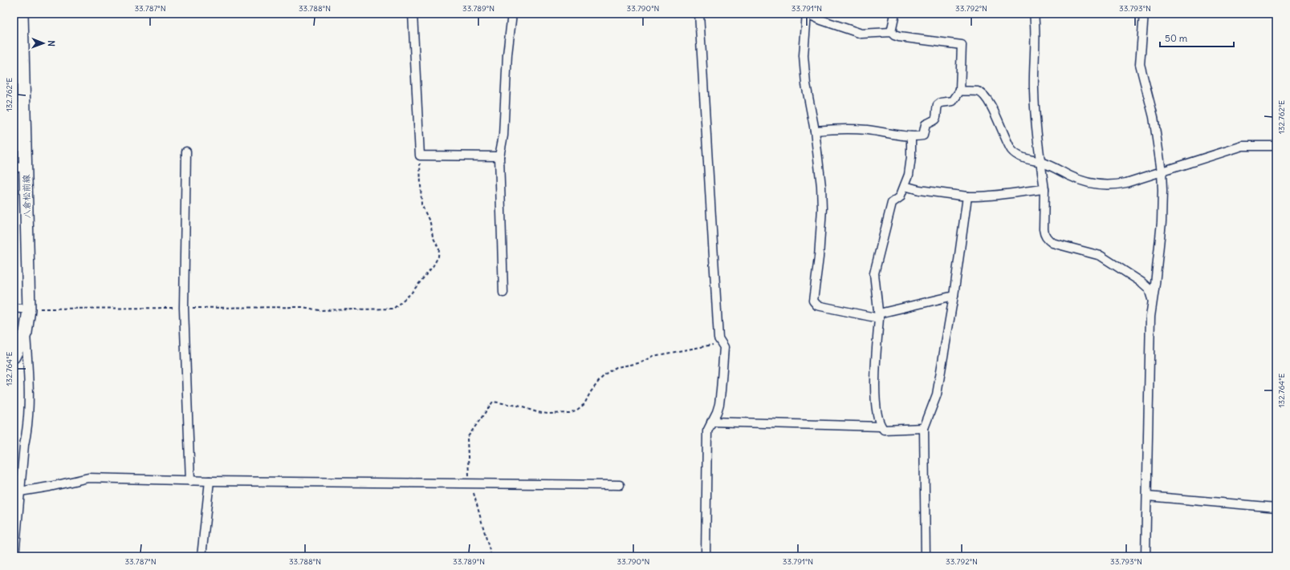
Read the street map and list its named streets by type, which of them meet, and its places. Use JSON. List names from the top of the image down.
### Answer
{
  "streets": {
    "main road": ["八倉松前線"]
  },
  "scale_bar": "50 m",
  "north": "right",
  "coordinates": [
    "33.787°N",
    "33.788°N",
    "33.789°N",
    "33.790°N",
    "33.791°N",
    "33.792°N",
    "33.793°N",
    "132.762°E",
    "132.764°E"
  ]
}
